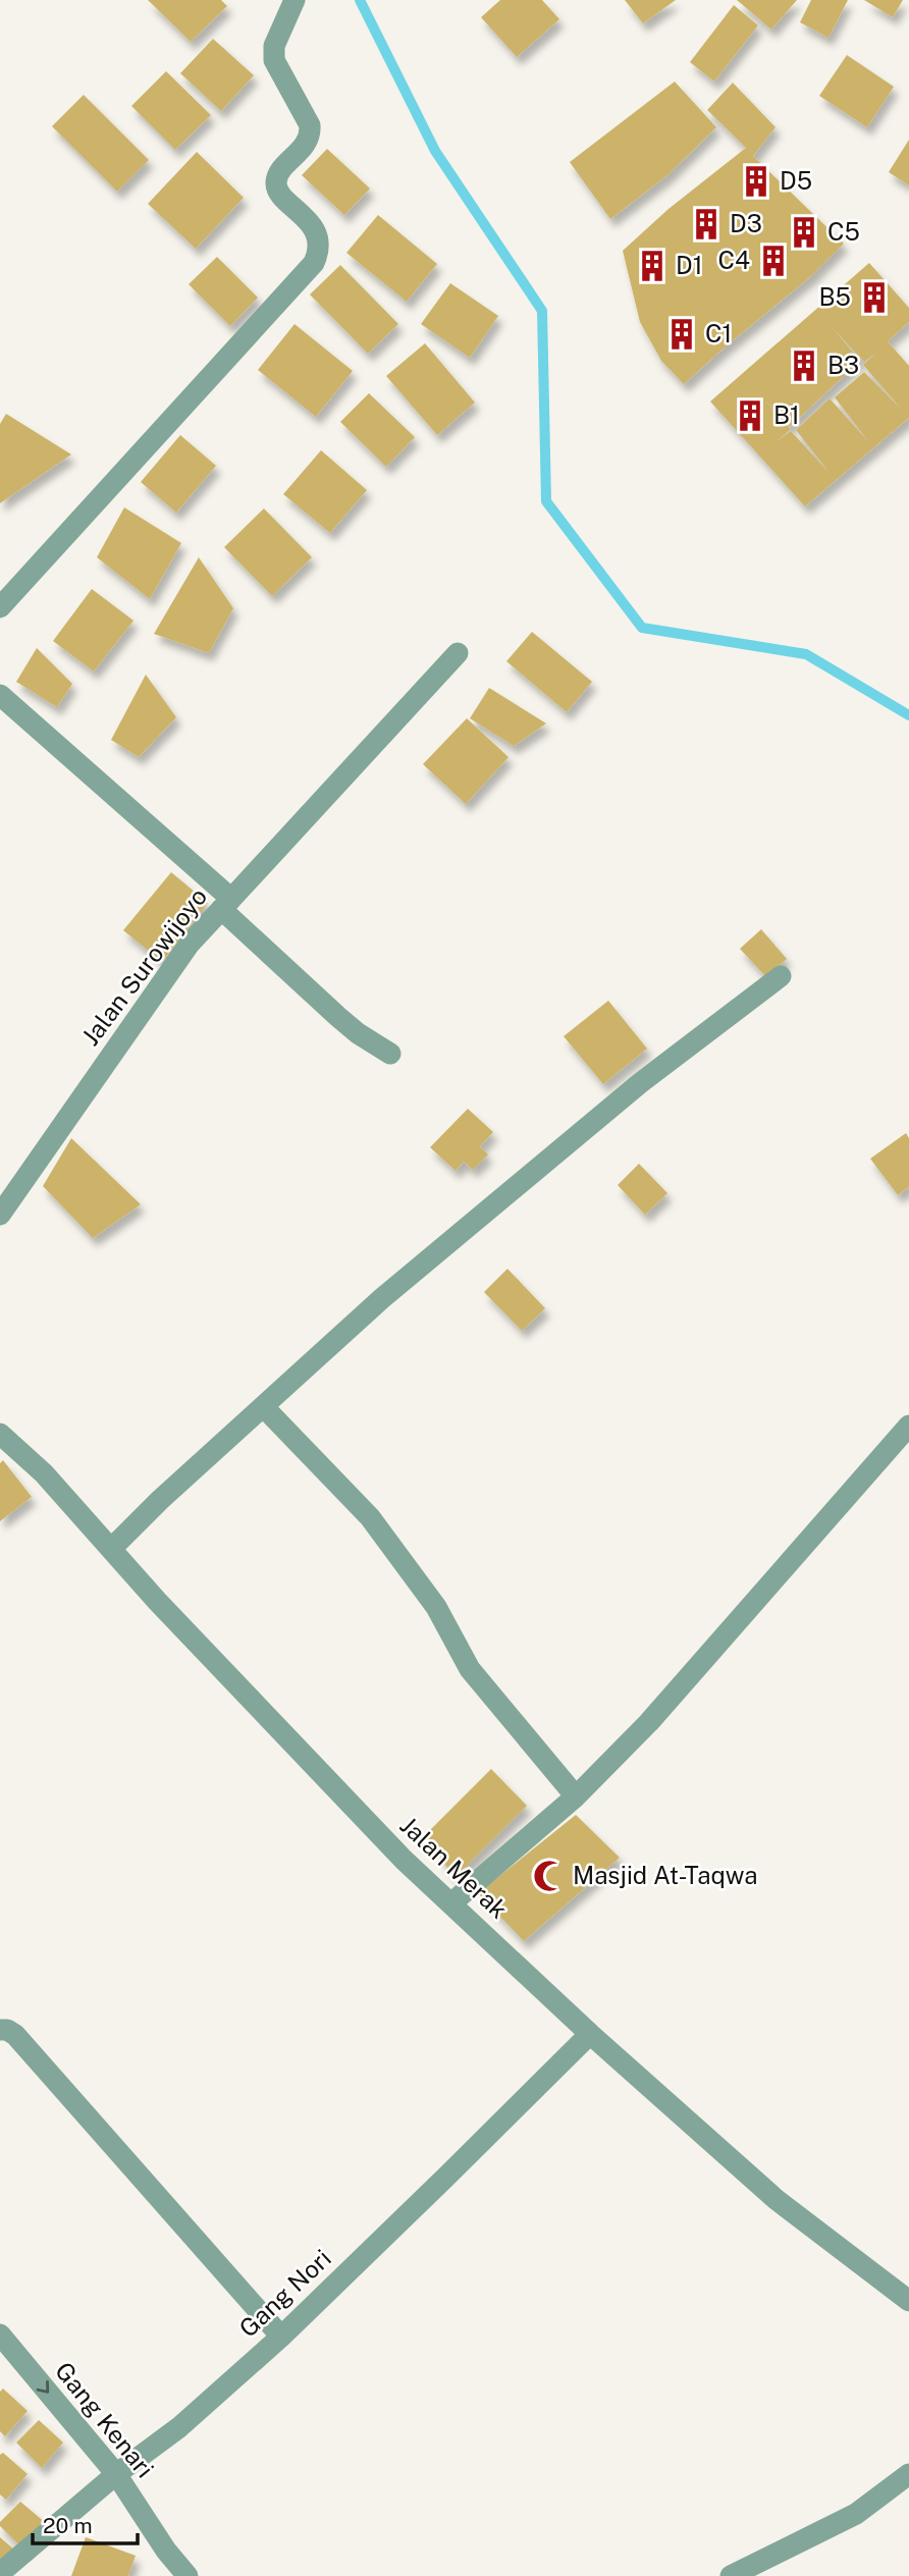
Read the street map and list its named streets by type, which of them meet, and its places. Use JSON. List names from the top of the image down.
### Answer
{
  "streets": {
    "street": [
      "Jalan Surowijoyo",
      "Jalan Merak",
      "Gang Nori",
      "Gang Kenari"
    ]
  },
  "crossings": [
    ["Jalan Merak", "Gang Nori"],
    ["Gang Nori", "Gang Kenari"]
  ],
  "one_way": ["Gang Kenari"],
  "places": {
    "building": [
      "D5",
      "D3",
      "C5",
      "C4",
      "D1",
      "B5",
      "C1",
      "B3",
      "B1"
    ],
    "mosque": ["Masjid At-Taqwa"]
  },
  "scale_bar": "20 m"
}
